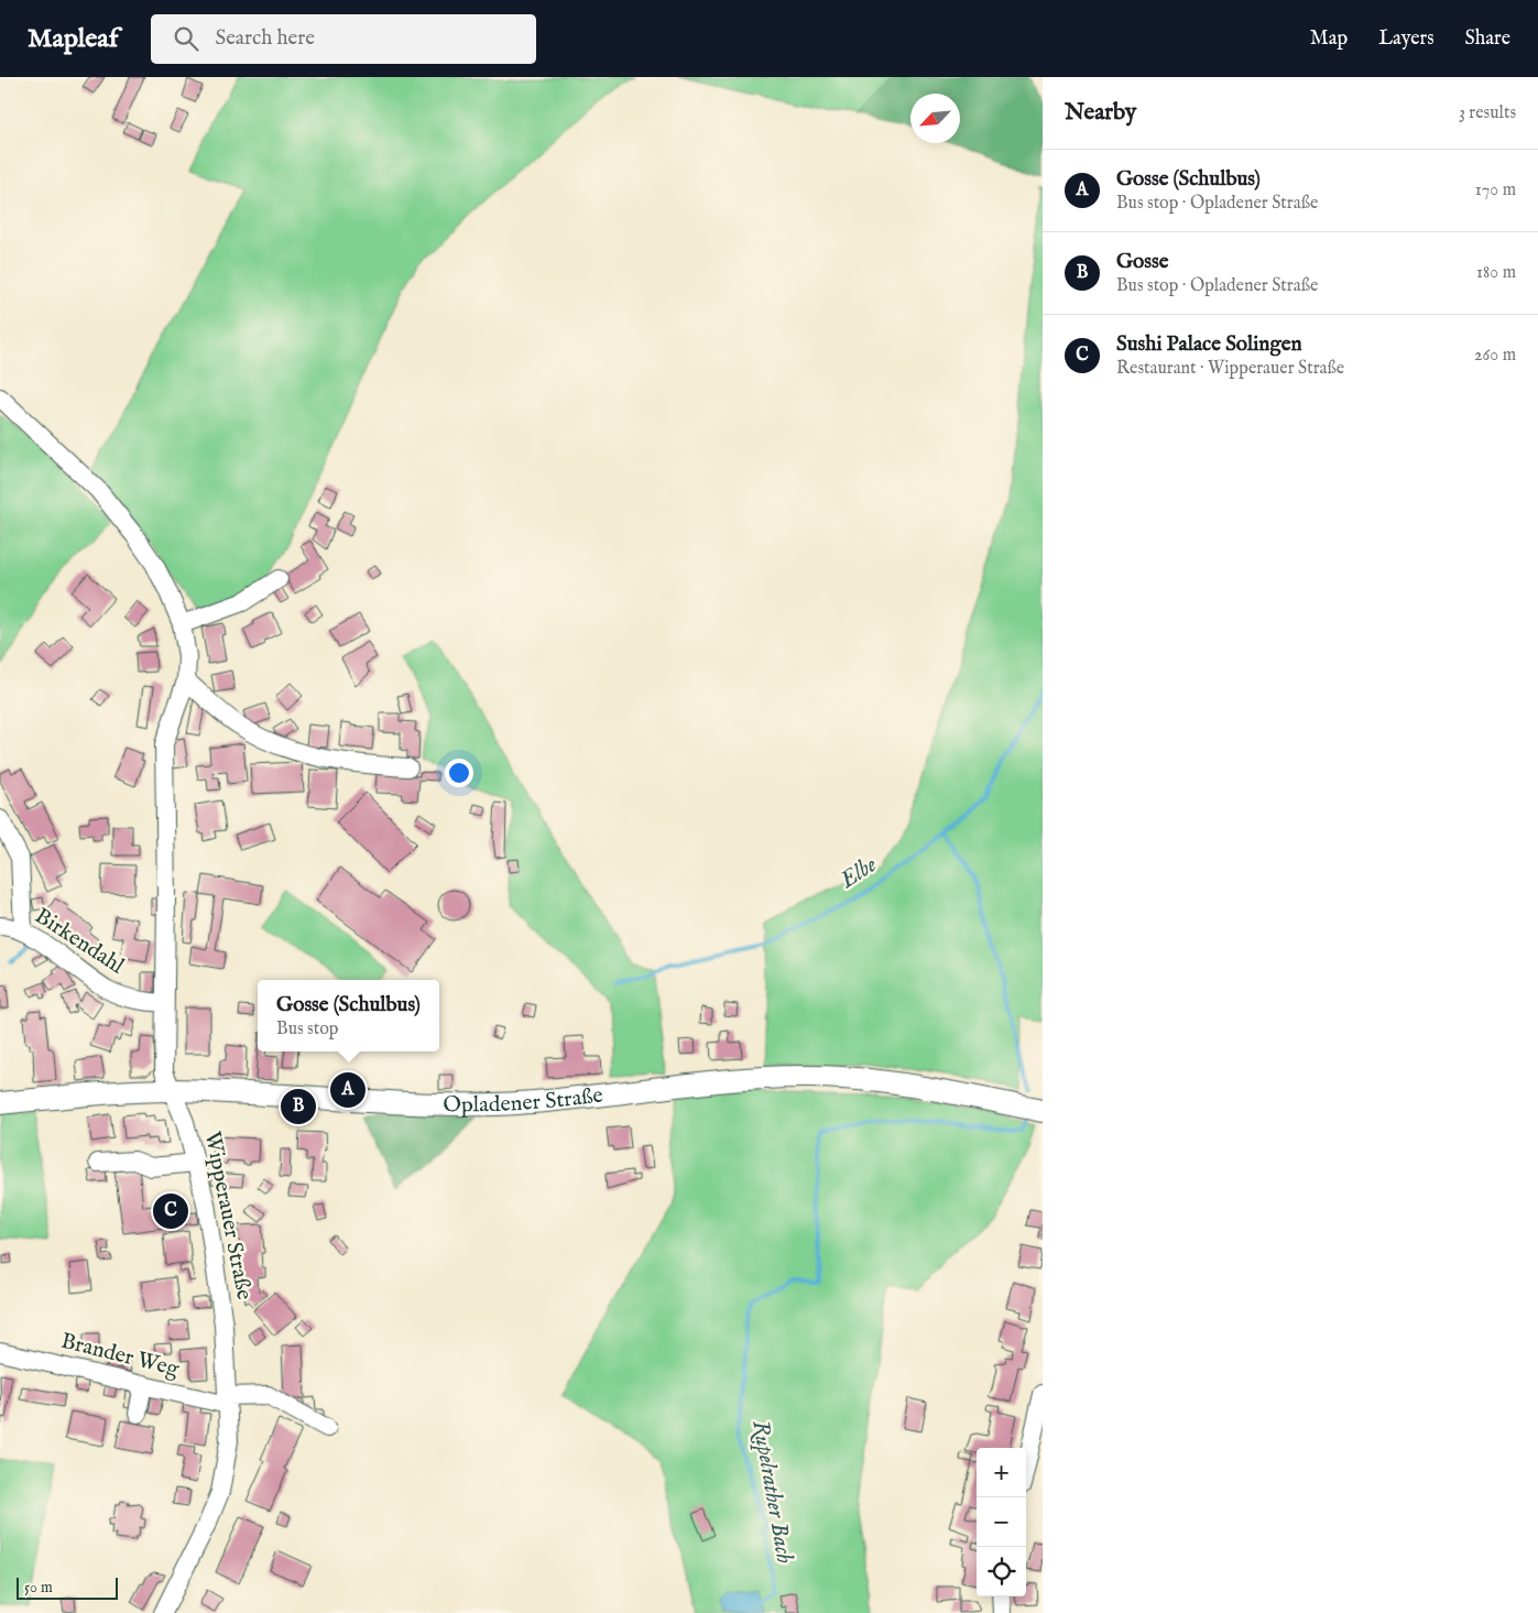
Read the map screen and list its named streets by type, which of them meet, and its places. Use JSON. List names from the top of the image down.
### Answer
{
  "streets": {
    "main road": ["Opladener Straße"],
    "street": ["Birkendahl", "Wipperauer Straße", "Brander Weg"]
  },
  "crossings": [
    ["Birkendahl", "Wipperauer Straße"],
    ["Opladener Straße", "Wipperauer Straße"],
    ["Wipperauer Straße", "Brander Weg"]
  ],
  "water": ["Elbe", "Rupelrather Bach"],
  "scale_bar": "50 m",
  "north": "bottom left",
  "page": {
    "header": "Mapleaf",
    "search": "Search here",
    "nav": ["Map", "Layers", "Share"],
    "heading": ["Nearby", "3 results"],
    "list": [
      {
        "mark": "A",
        "name": "Gosse (Schulbus)",
        "note": "Bus stop · Opladener Straße",
        "value": "170 m"
      },
      {
        "mark": "B",
        "name": "Gosse",
        "note": "Bus stop · Opladener Straße",
        "value": "180 m"
      },
      {
        "mark": "C",
        "name": "Sushi Palace Solingen",
        "note": "Restaurant · Wipperauer Straße",
        "value": "260 m"
      }
    ],
    "popup": ["Gosse (Schulbus)", "Bus stop"],
    "pins": ["A", "B", "C"],
    "map_buttons": ["+", "−"],
    "scale": "50 m"
  }
}
